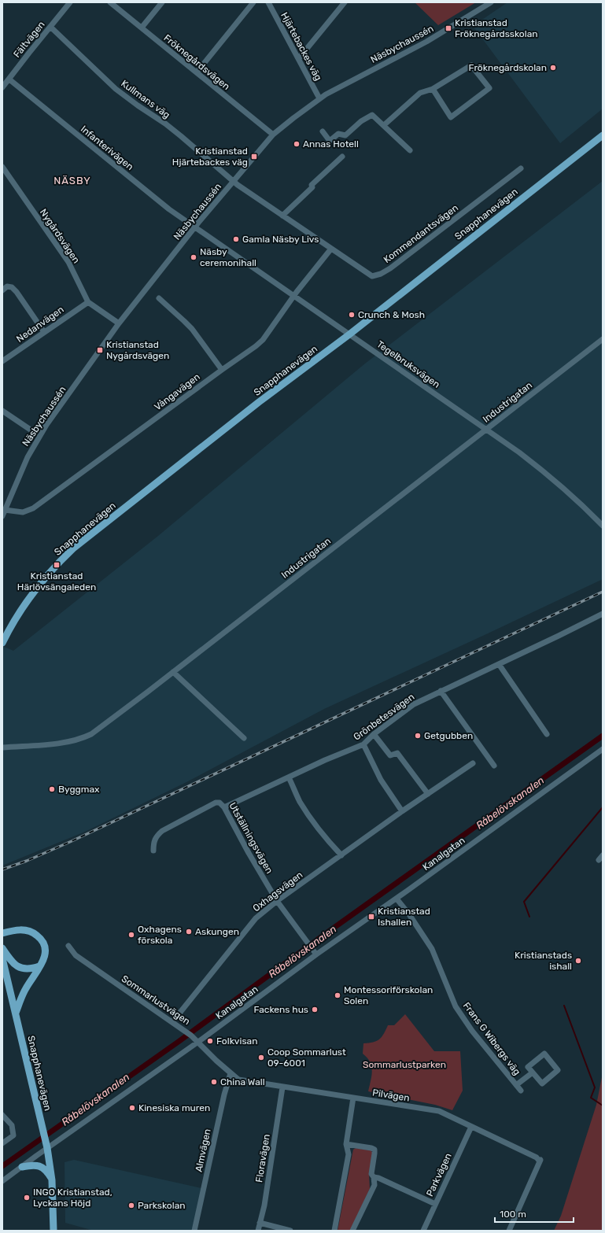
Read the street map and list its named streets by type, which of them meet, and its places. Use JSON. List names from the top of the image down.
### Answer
{
  "streets": {
    "main road": ["Snapphanevägen"],
    "street": [
      "Fältvägen",
      "Näsbychaussén",
      "Hjärtebackes väg",
      "Fröknegårdsvägen",
      "Kullmans väg",
      "Infanterivägen",
      "Kommendantsvägen",
      "Nygårdsvägen",
      "Nedanvägen",
      "Tegelbruksvägen",
      "Vångavägen",
      "Industrigatan",
      "Grönbetesvägen",
      "Utställningsvägen",
      "Kanalgatan",
      "Oxhagsvägen",
      "Sommarlustvägen",
      "Frans G Wibergs väg",
      "Pilvägen",
      "Almvägen",
      "Floravägen",
      "Parkvägen"
    ]
  },
  "crossings": [
    ["Fältvägen", "Kullmans väg"],
    ["Fältvägen", "Infanterivägen"],
    ["Näsbychaussén", "Hjärtebackes väg"],
    ["Näsbychaussén", "Fröknegårdsvägen"],
    ["Näsbychaussén", "Kullmans väg"],
    ["Näsbychaussén", "Infanterivägen"],
    ["Näsbychaussén", "Kommendantsvägen"],
    ["Näsbychaussén", "Nygårdsvägen"],
    ["Näsbychaussén", "Tegelbruksvägen"],
    ["Näsbychaussén", "Vångavägen"],
    ["Kullmans väg", "Kommendantsvägen"],
    ["Infanterivägen", "Tegelbruksvägen"],
    ["Snapphanevägen", "Tegelbruksvägen"],
    ["Snapphanevägen", "Kanalgatan"],
    ["Kommendantsvägen", "Vångavägen"],
    ["Nygårdsvägen", "Nedanvägen"],
    ["Tegelbruksvägen", "Vångavägen"],
    ["Tegelbruksvägen", "Industrigatan"],
    ["Grönbetesvägen", "Utställningsvägen"],
    ["Utställningsvägen", "Kanalgatan"],
    ["Utställningsvägen", "Oxhagsvägen"],
    ["Kanalgatan", "Sommarlustvägen"],
    ["Kanalgatan", "Frans G Wibergs väg"],
    ["Oxhagsvägen", "Sommarlustvägen"],
    ["Sommarlustvägen", "Pilvägen"],
    ["Sommarlustvägen", "Almvägen"],
    ["Pilvägen", "Almvägen"],
    ["Pilvägen", "Floravägen"],
    ["Pilvägen", "Parkvägen"]
  ],
  "districts": ["NÄSBY"],
  "water": ["Råbelövskanalen"],
  "parks": ["Sommarlustparken"],
  "places": {
    "transit": [
      "Kristianstad Fröknegårdsskolan",
      "Kristianstad Hjärtebackes väg",
      "Kristianstad Nygårdsvägen",
      "Kristianstad Härlövsängaleden",
      "Kristianstad Ishallen"
    ],
    "other": [
      "Fröknegårdskolan",
      "Annas Hotell",
      "Gamla Näsby Livs",
      "Näsby ceremonihall",
      "Crunch & Mosh",
      "Getgubben",
      "Byggmax",
      "Askungen",
      "Oxhagens förskola",
      "Kristianstads ishall",
      "Montessoriförskolan Solen",
      "Fackens hus",
      "Folkvisan",
      "Coop Sommarlust 09-6001",
      "China Wall",
      "Kinesiska muren",
      "INGO Kristianstad, Lyckans Höjd",
      "Parkskolan"
    ]
  },
  "scale_bar": "100 m"
}
